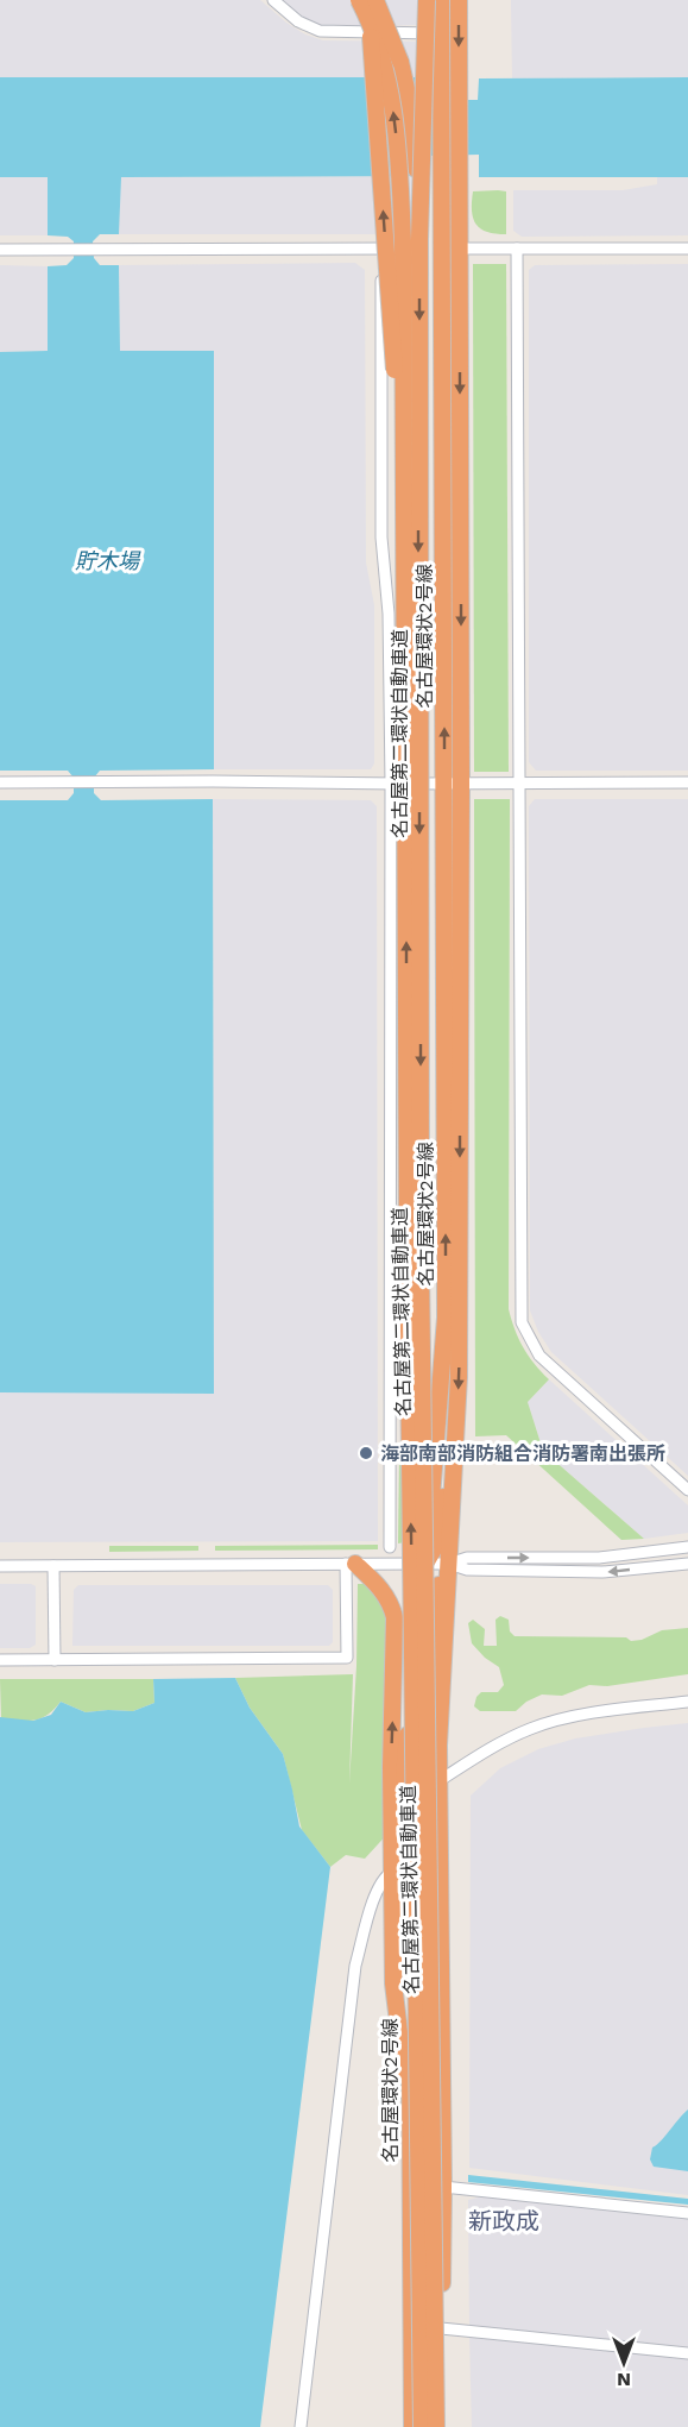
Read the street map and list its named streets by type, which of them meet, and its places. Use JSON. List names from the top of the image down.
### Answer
{
  "streets": {
    "highway": ["名古屋環状2号線", "名古屋第二環状自動車道"]
  },
  "districts": ["新政成"],
  "water": ["貯木場"],
  "places": ["海部南部消防組合消防署南出張所"],
  "north": "bottom"
}
